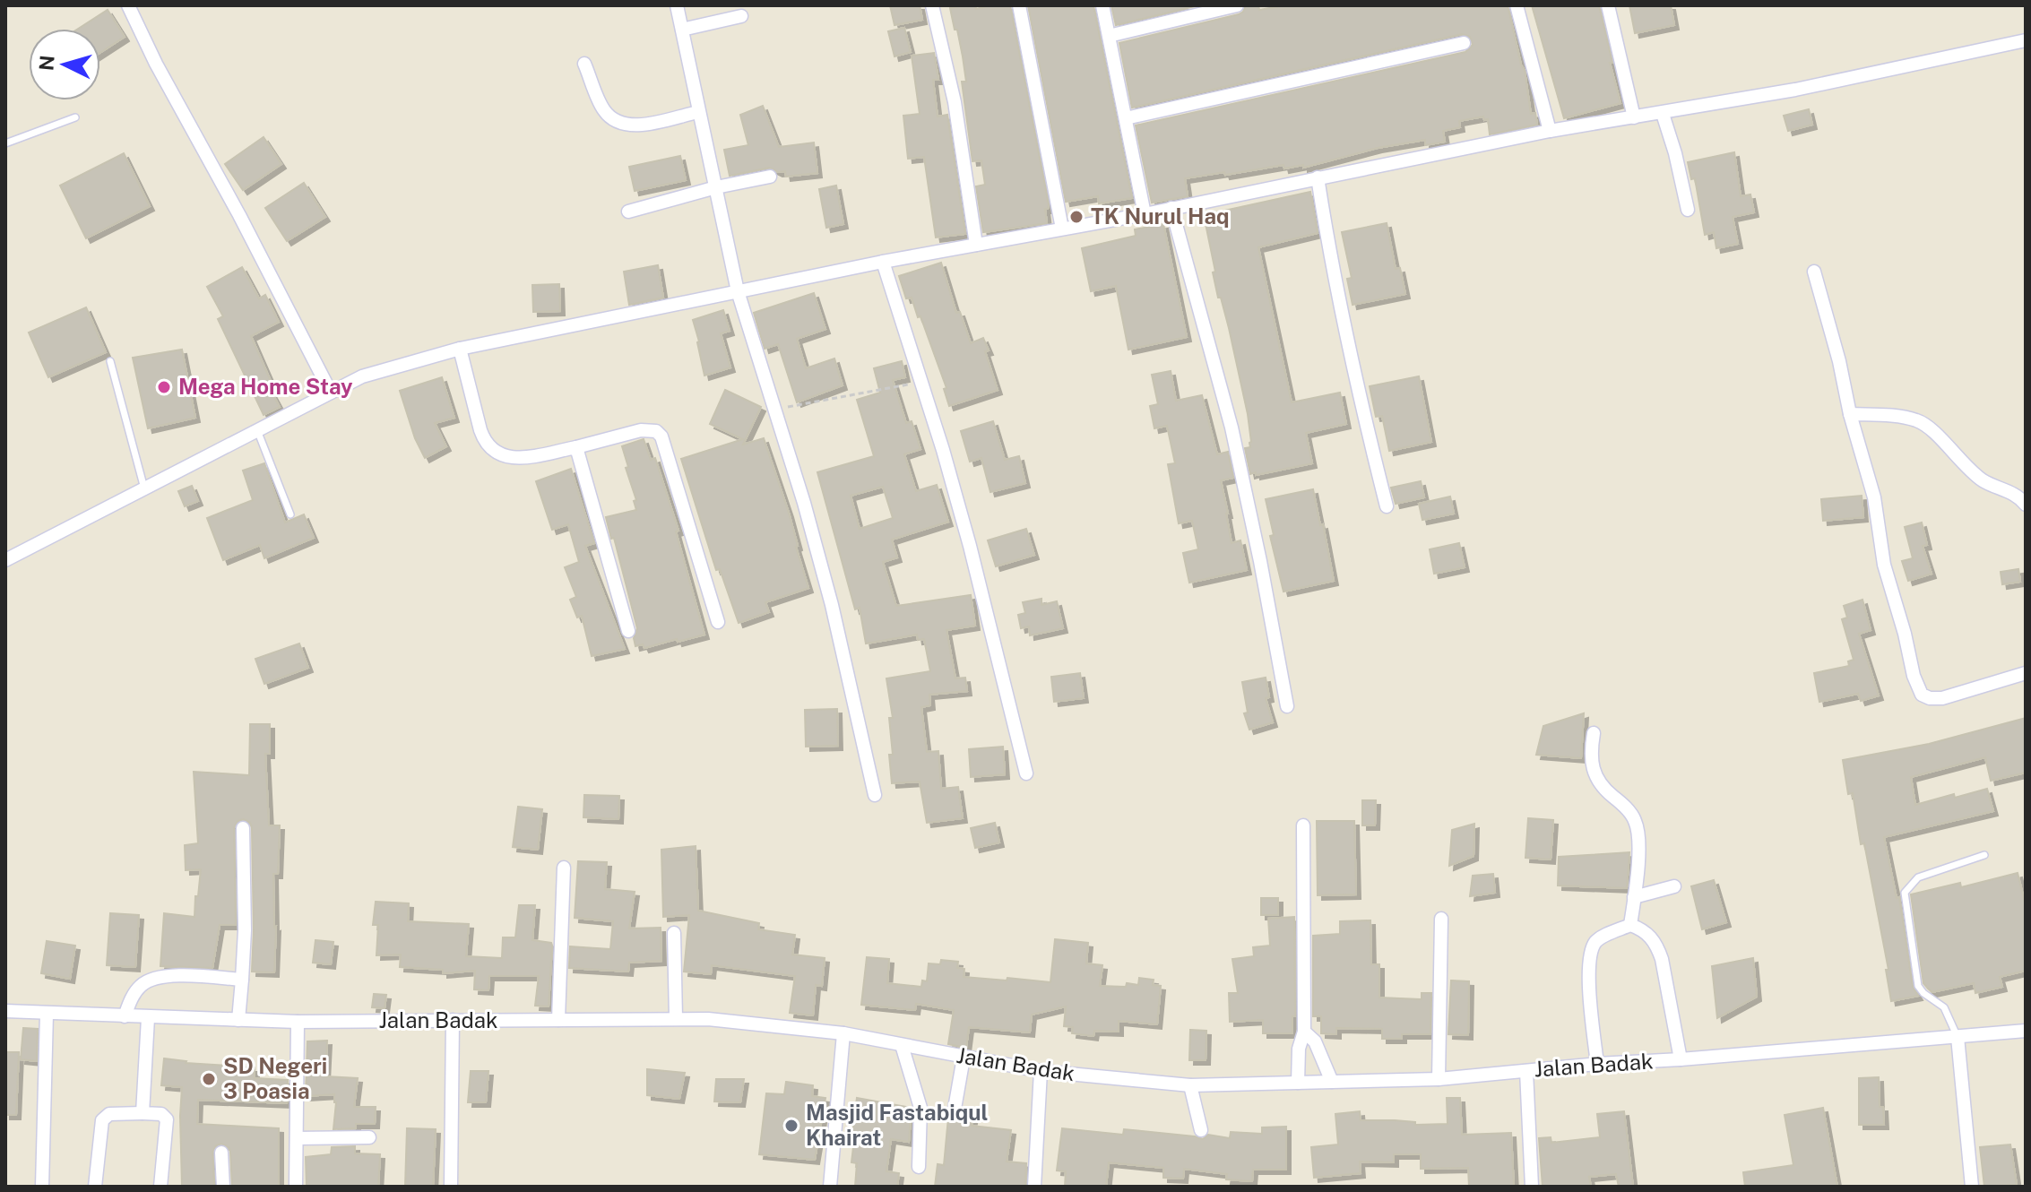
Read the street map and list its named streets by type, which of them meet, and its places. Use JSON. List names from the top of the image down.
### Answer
{
  "streets": {
    "street": ["Jalan Badak"]
  },
  "places": [
    "TK Nurul Haq",
    "Mega Home Stay",
    "SD Negeri 3 Poasia",
    "Masjid Fastabiqul Khairat"
  ],
  "north": "left"
}
